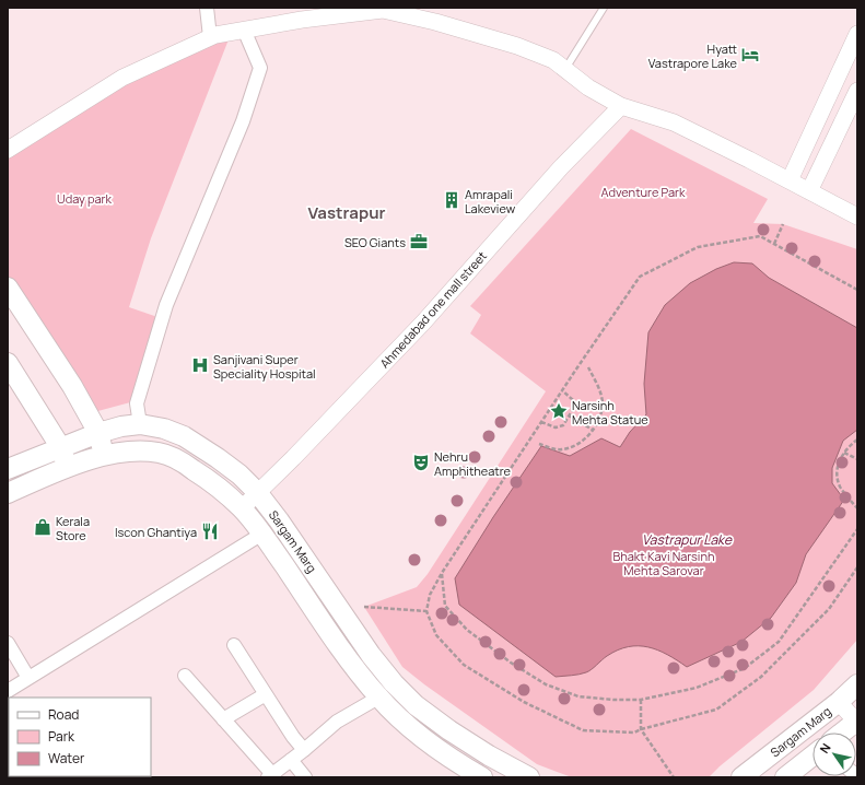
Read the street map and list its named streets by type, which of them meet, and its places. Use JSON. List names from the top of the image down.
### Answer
{
  "streets": {
    "main road": ["Sargam Marg"],
    "street": ["Ahmedabad one mall street"]
  },
  "crossings": [
    ["Ahmedabad one mall street", "Sargam Marg"]
  ],
  "districts": ["Vastrapur"],
  "water": ["Vastrapur Lake"],
  "parks": ["Adventure Park", "Uday park", "Bhakt Kavi Narsinh Mehta Sarovar"],
  "places": {
    "hotel": ["Hyatt Vastrapore Lake"],
    "building": ["Amrapali Lakeview"],
    "office": ["SEO Giants"],
    "hospital": ["Sanjivani Super Speciality Hospital"],
    "place": ["Narsinh Mehta Statue"],
    "theatre": ["Nehru Amphitheatre"],
    "shop": ["Kerala Store"],
    "restaurant": ["Iscon Ghantiya"]
  },
  "legend": ["Road", "Park", "Water"],
  "north": "top left"
}
